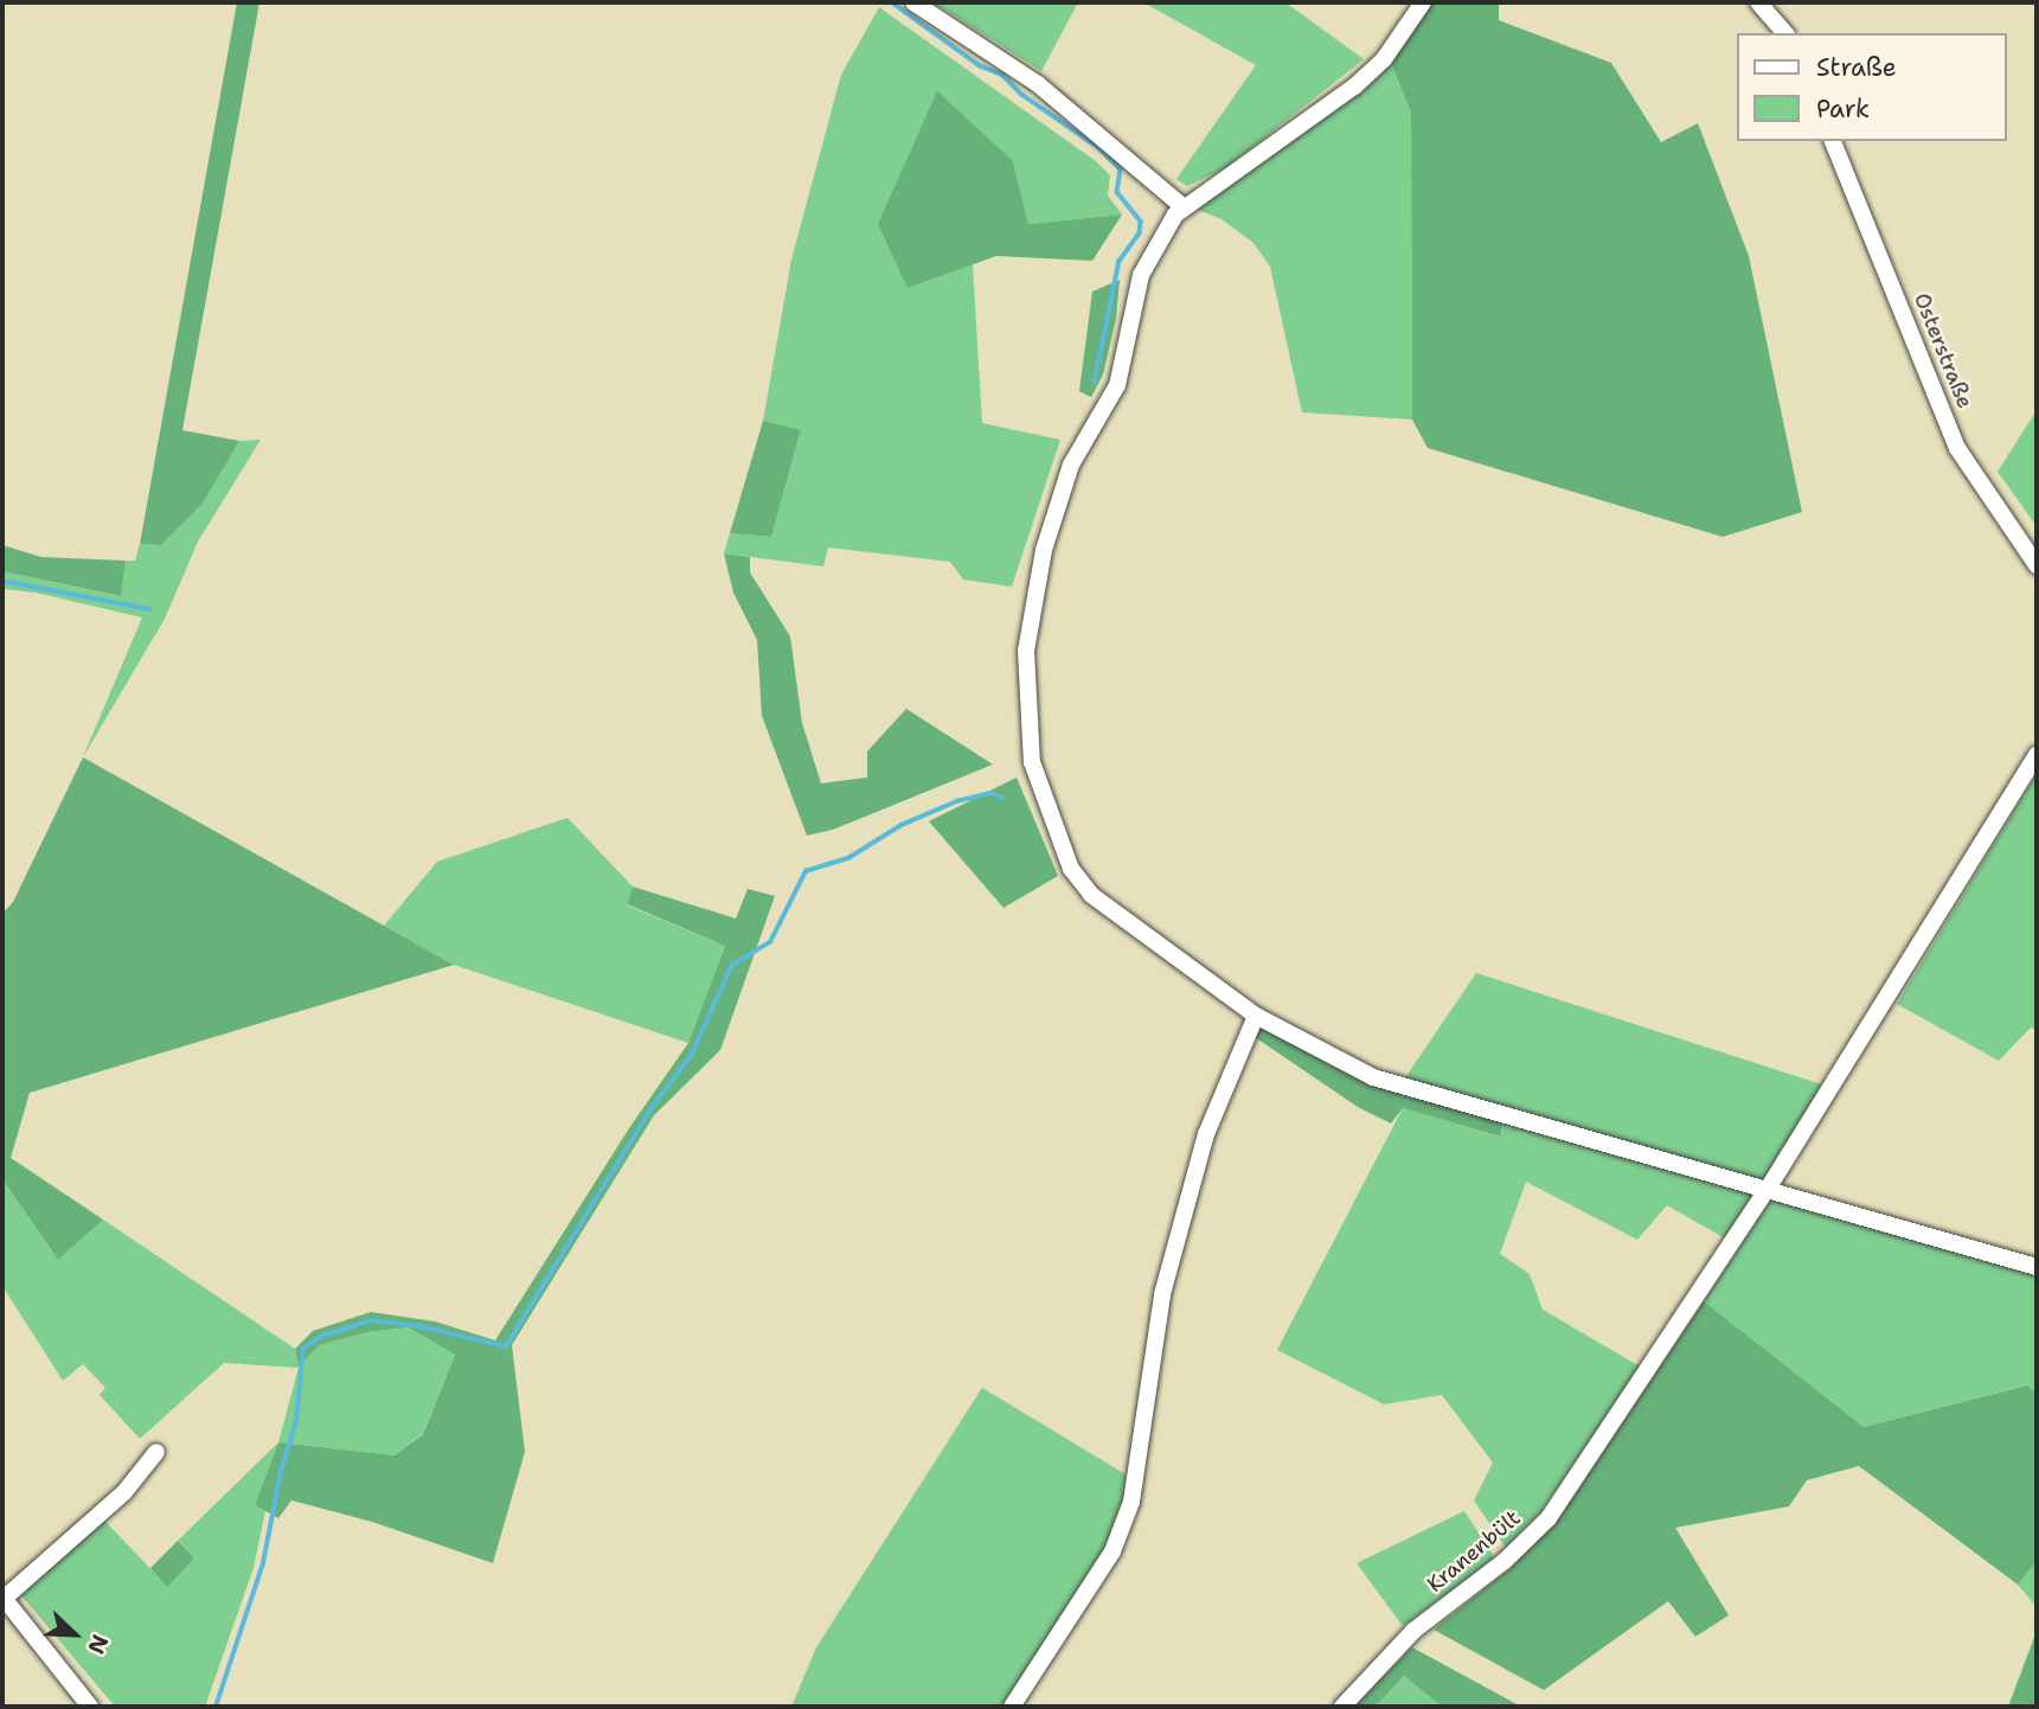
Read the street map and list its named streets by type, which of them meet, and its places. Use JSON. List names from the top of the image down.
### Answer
{
  "streets": {
    "street": ["Osterstraße", "Kranenbült"]
  },
  "legend": ["Straße", "Park"],
  "north": "bottom right"
}
